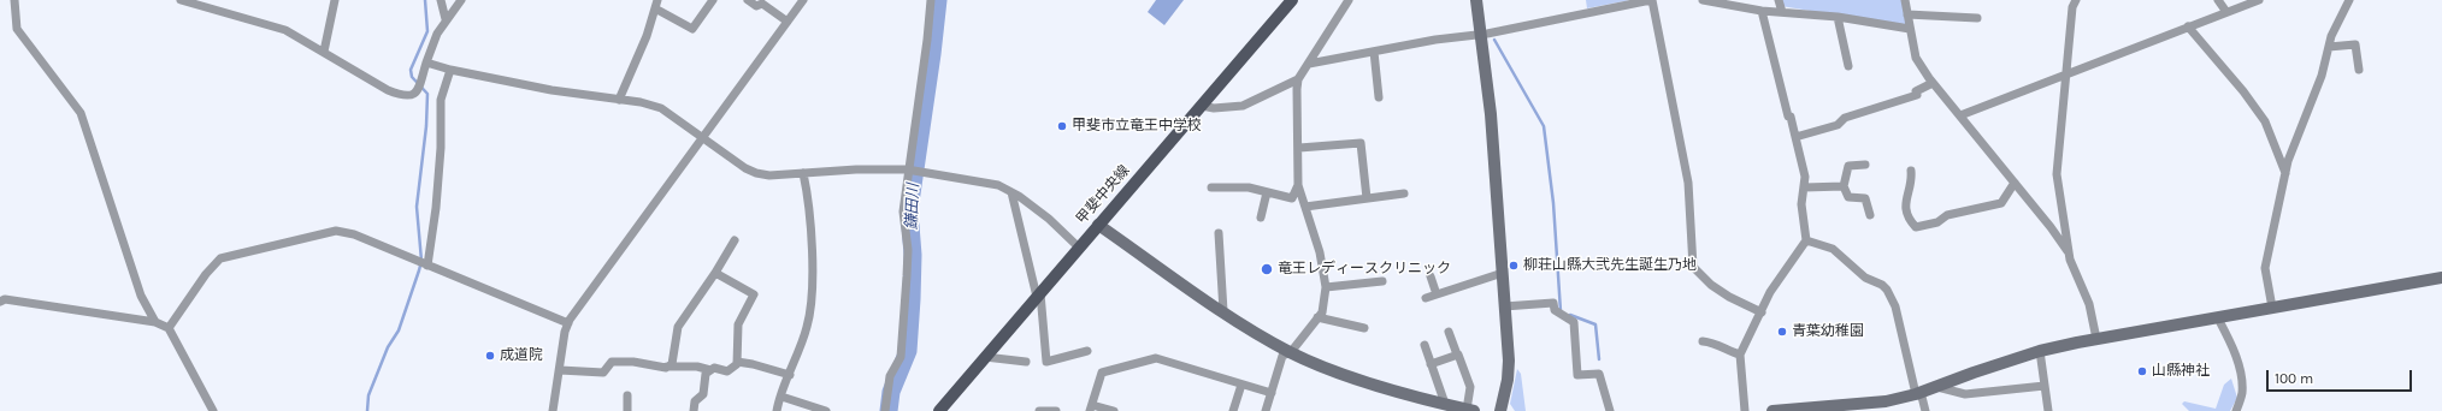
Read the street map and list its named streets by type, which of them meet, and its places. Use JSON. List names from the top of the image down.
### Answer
{
  "streets": {
    "main road": ["甲斐中央線"]
  },
  "water": ["鎌田川"],
  "places": [
    "甲斐市立竜王中学校",
    "柳荘山縣大弐先生誕生乃地",
    "竜王レディースクリニック",
    "青葉幼稚園",
    "成道院",
    "山縣神社"
  ],
  "scale_bar": "100 m"
}
